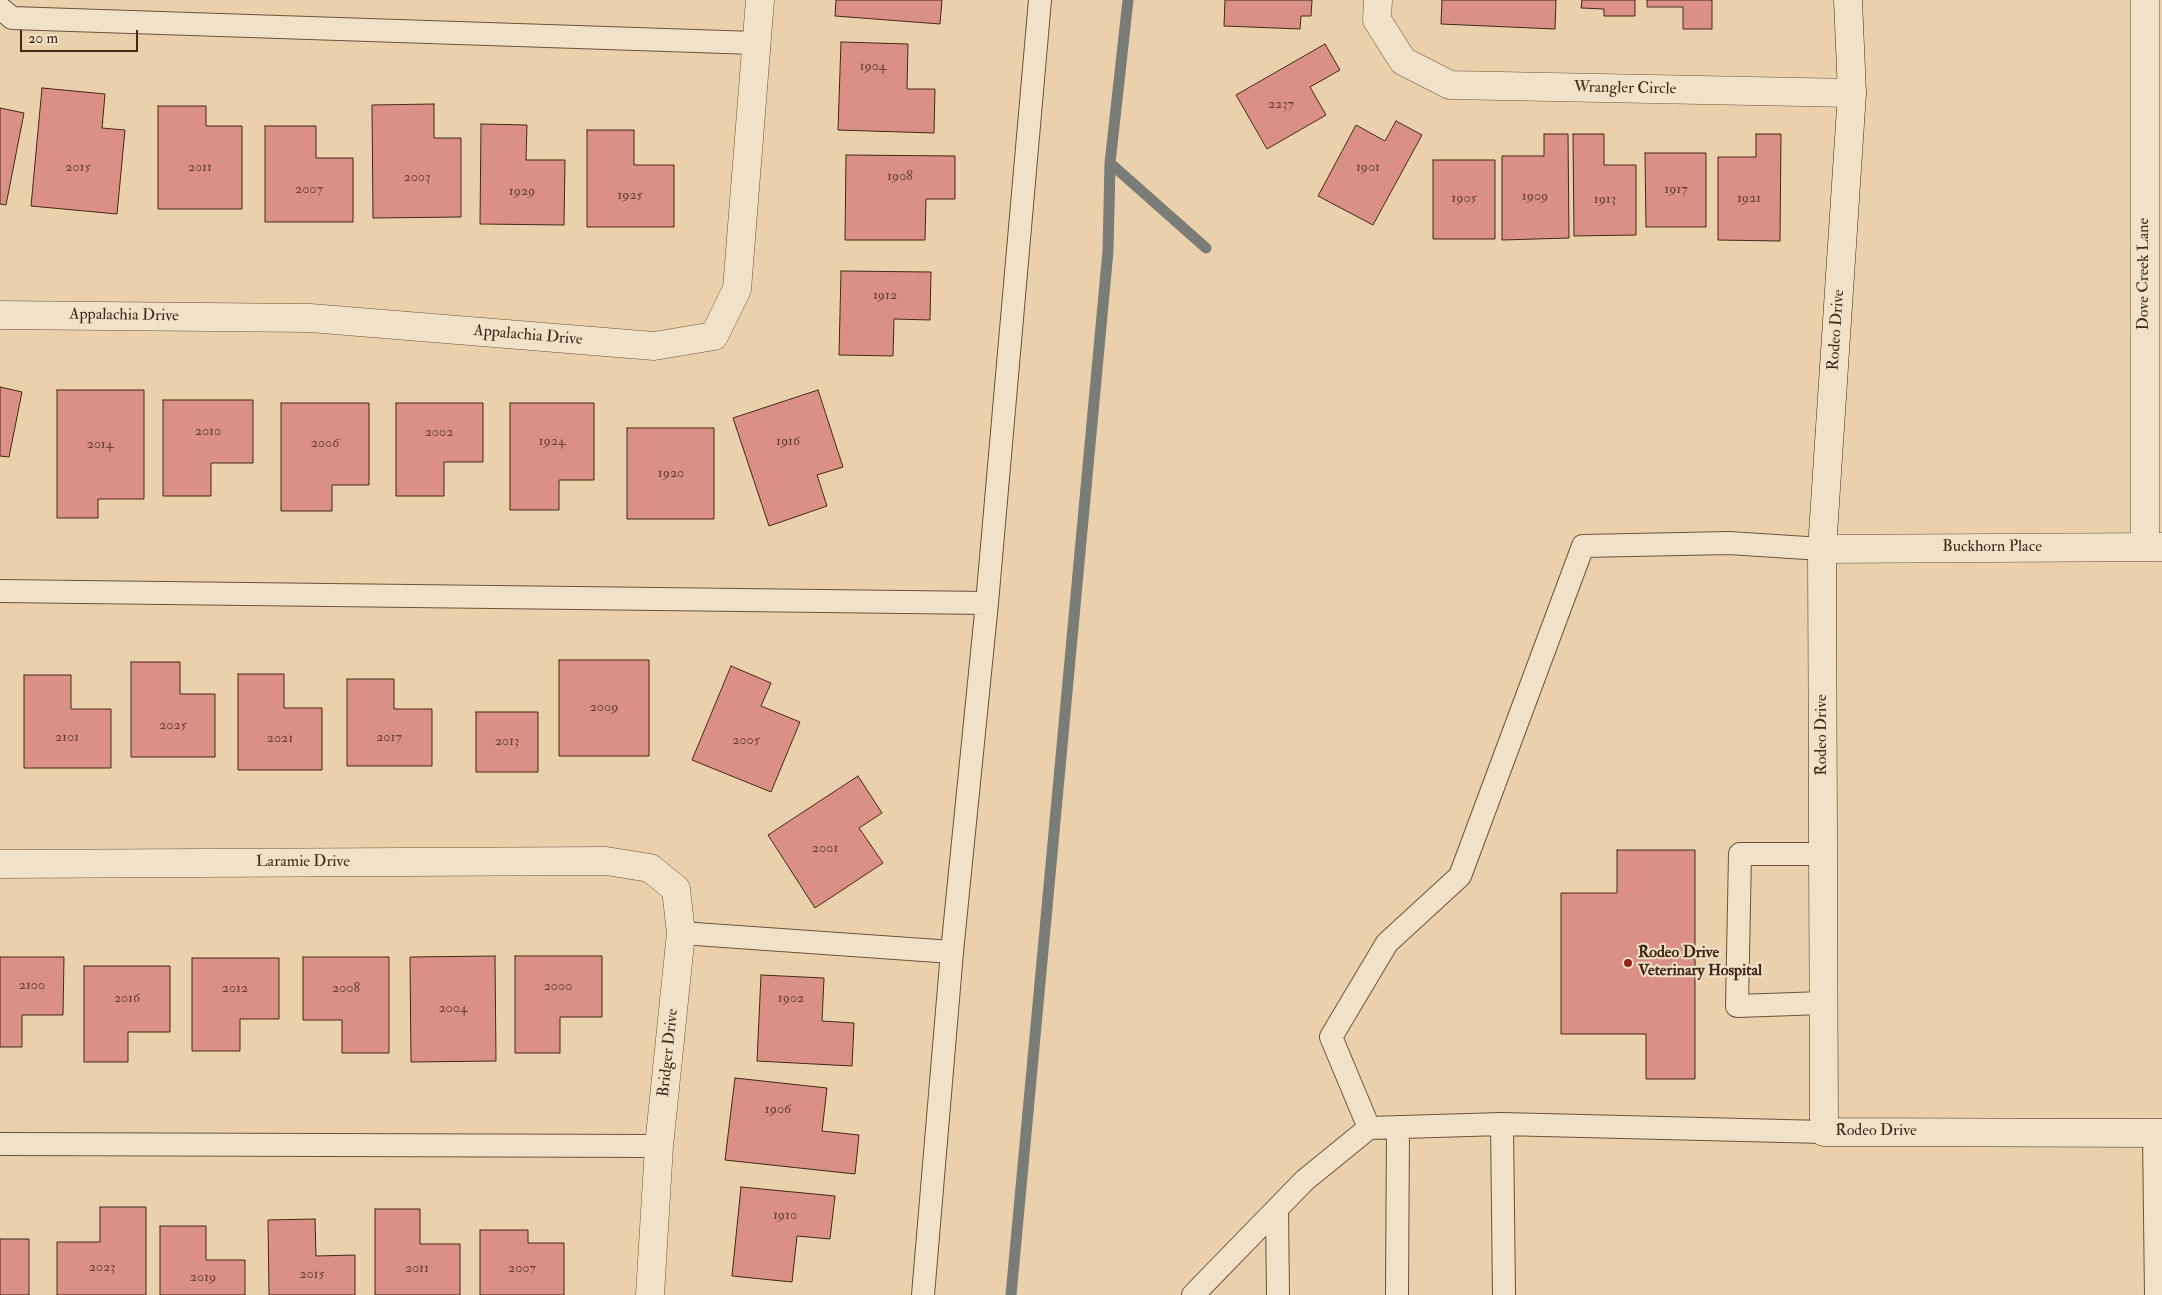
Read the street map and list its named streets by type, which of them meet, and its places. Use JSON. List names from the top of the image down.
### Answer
{
  "streets": {
    "street": [
      "Wrangler Circle",
      "Dove Creek Lane",
      "Appalachia Drive",
      "Rodeo Drive",
      "Buckhorn Place",
      "Laramie Drive",
      "Bridger Drive"
    ]
  },
  "crossings": [
    ["Wrangler Circle", "Rodeo Drive"],
    ["Dove Creek Lane", "Buckhorn Place"],
    ["Rodeo Drive", "Buckhorn Place"],
    ["Laramie Drive", "Bridger Drive"]
  ],
  "places": ["Rodeo Drive Veterinary Hospital"],
  "house_numbers": [
    "1904",
    "2237",
    "2015",
    "2011",
    "1901",
    "1908",
    "2003",
    "2007",
    "1917",
    "1929",
    "1925",
    "1909",
    "1905",
    "1921",
    "1913",
    "1912",
    "2010",
    "2002",
    "1924",
    "1916",
    "2006",
    "2014",
    "1920",
    "2009",
    "2025",
    "2101",
    "2017",
    "2021",
    "2005",
    "2013",
    "2001",
    "2100",
    "2000",
    "2012",
    "2008",
    "2016",
    "1902",
    "2004",
    "1906",
    "1910",
    "2023",
    "2011",
    "2007",
    "2015",
    "2019"
  ],
  "scale_bar": "20 m"
}
